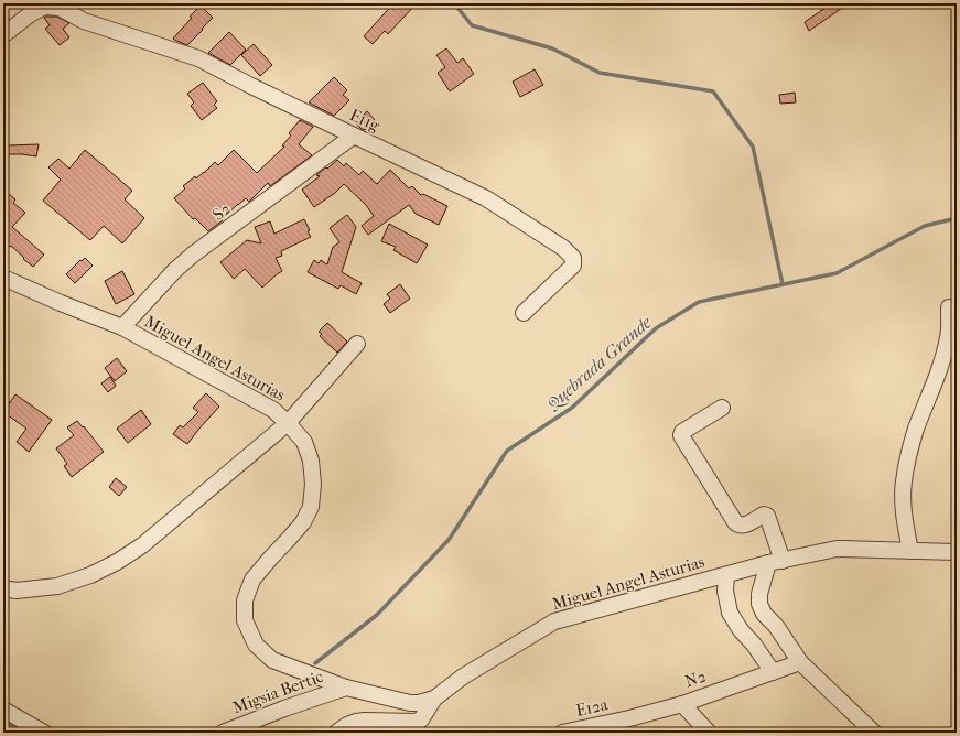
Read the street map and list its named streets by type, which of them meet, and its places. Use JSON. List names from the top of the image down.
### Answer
{
  "streets": {
    "street": [
      "E11g",
      "S2",
      "Miguel Angel Asturias",
      "N2",
      "Migsia Bertic",
      "E12a"
    ]
  },
  "crossings": [
    ["E11g", "S2"],
    ["S2", "Miguel Angel Asturias"],
    ["Miguel Angel Asturias", "Migsia Bertic"],
    ["N2", "E12a"]
  ],
  "water": ["Quebrada Grande"]
}
